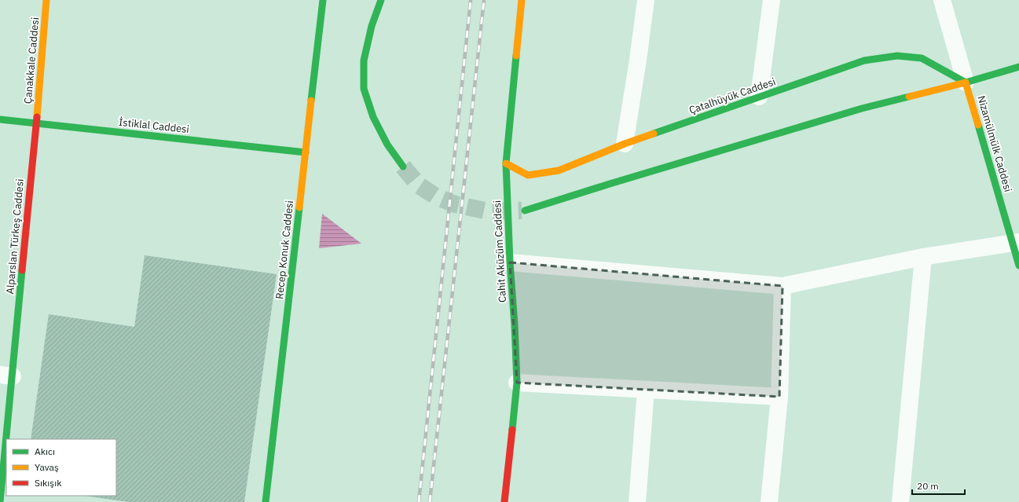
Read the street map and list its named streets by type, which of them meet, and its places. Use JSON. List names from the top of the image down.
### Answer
{
  "streets": {
    "street": [
      "Çanakkale Caddesi",
      "Çatalhüyük Caddesi",
      "İstiklal Caddesi",
      "Nizamülmülk Caddesi",
      "Alparslan Türkeş Caddesi",
      "Recep Konuk Caddesi",
      "Cahit Aküzüm Caddesi"
    ]
  },
  "crossings": [
    ["Çanakkale Caddesi", "İstiklal Caddesi"],
    ["Çanakkale Caddesi", "Alparslan Türkeş Caddesi"],
    ["Çatalhüyük Caddesi", "Nizamülmülk Caddesi"],
    ["Çatalhüyük Caddesi", "Cahit Aküzüm Caddesi"],
    ["İstiklal Caddesi", "Alparslan Türkeş Caddesi"],
    ["İstiklal Caddesi", "Recep Konuk Caddesi"]
  ],
  "legend": ["Akıcı", "Yavaş", "Sıkışık"],
  "scale_bar": "20 m"
}
